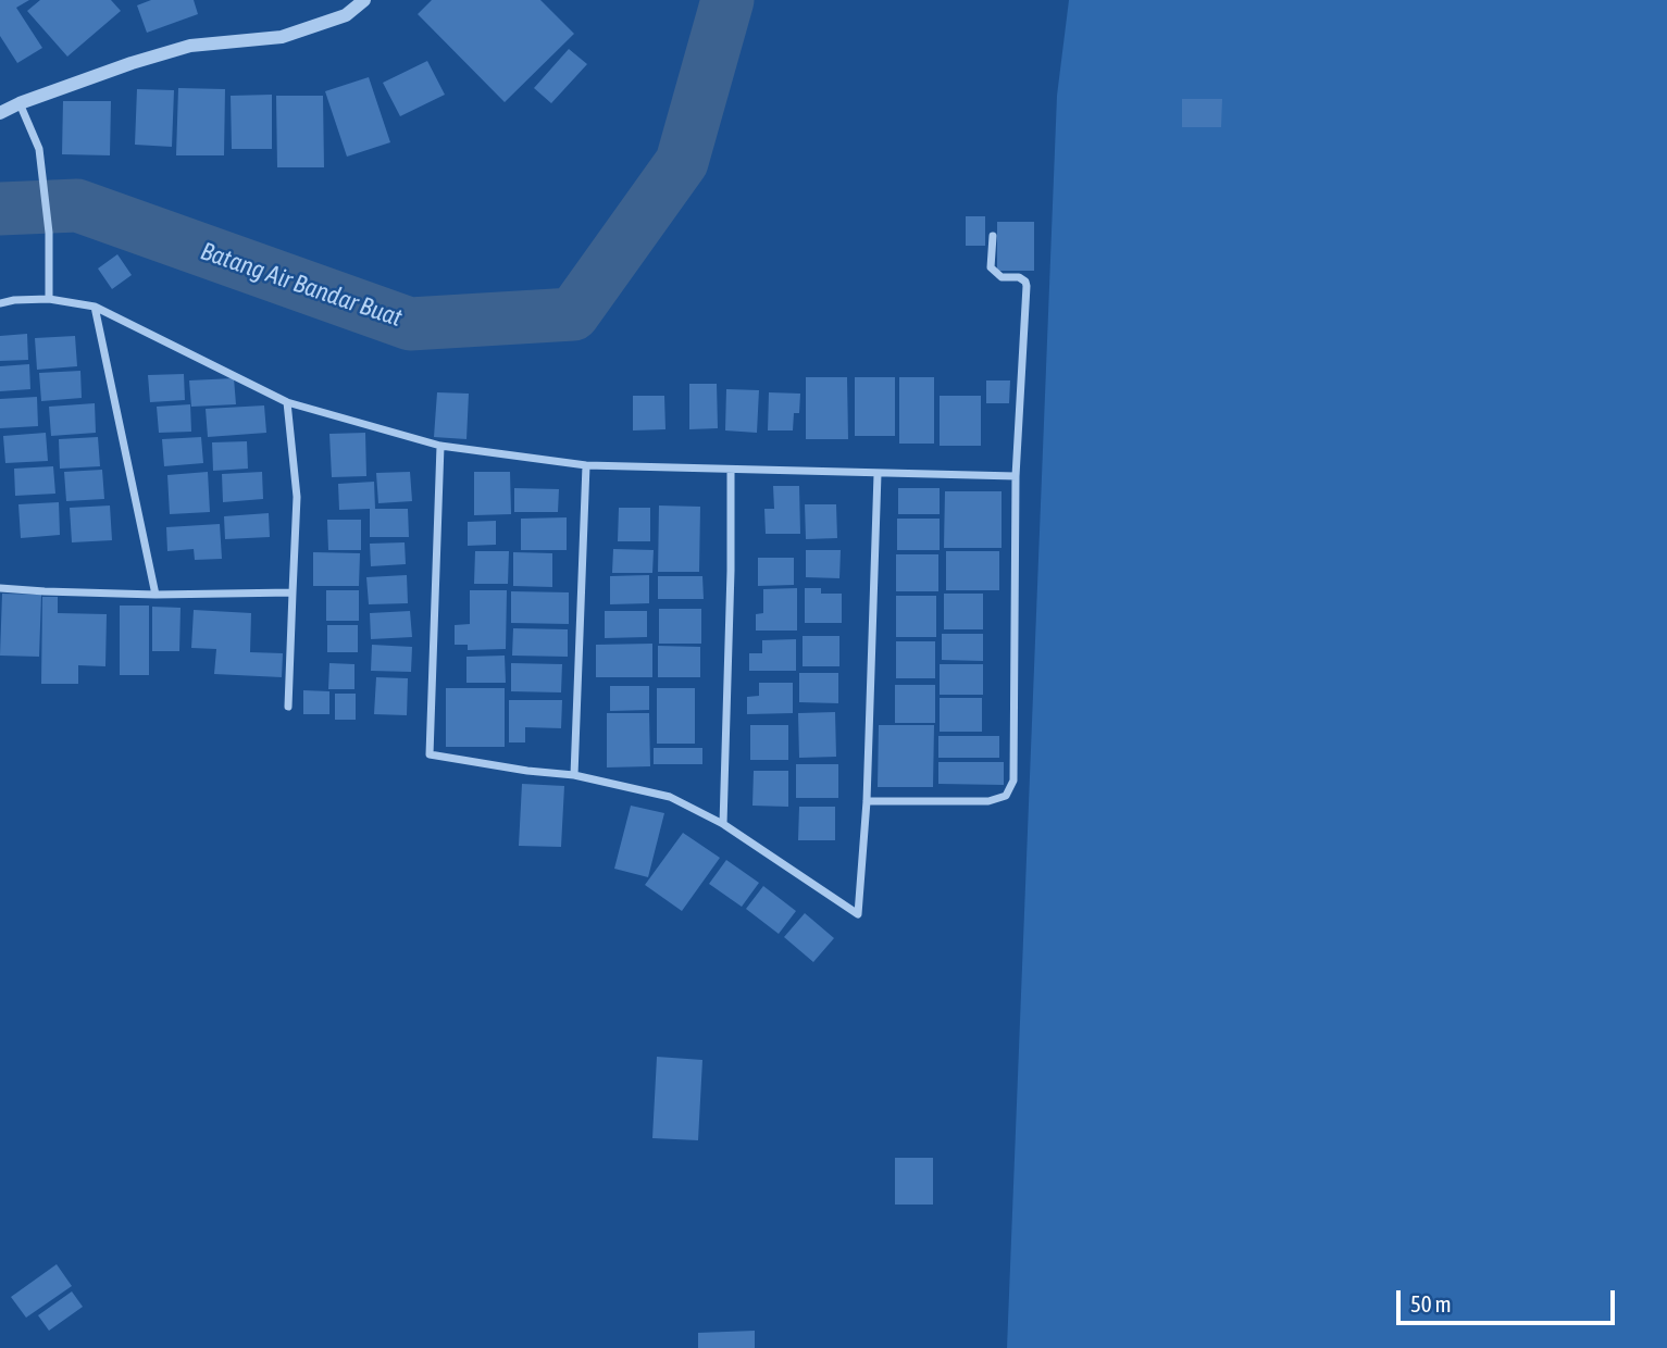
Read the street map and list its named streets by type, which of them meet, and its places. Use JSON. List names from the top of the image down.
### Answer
{
  "water": ["Batang Air Bandar Buat"],
  "scale_bar": "50 m"
}
